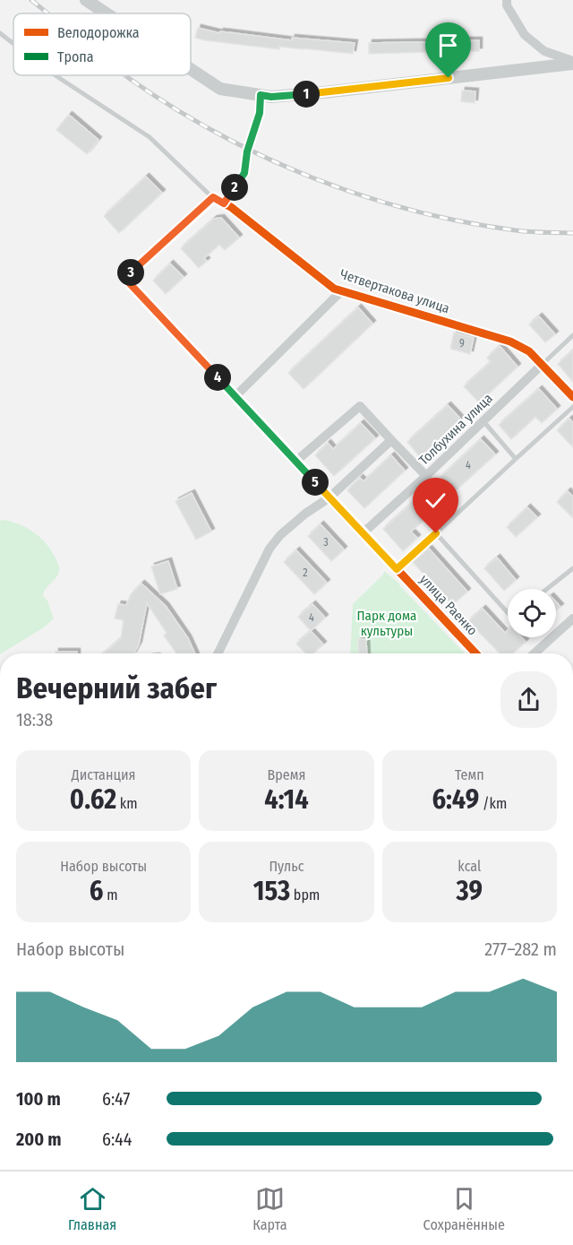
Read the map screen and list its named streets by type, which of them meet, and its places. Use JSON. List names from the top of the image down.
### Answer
{
  "streets": {
    "street": ["Четвертакова улица", "Толбухина улица", "улица Раенко"]
  },
  "crossings": [
    ["Четвертакова улица", "Толбухина улица"],
    ["Четвертакова улица", "улица Раенко"],
    ["Толбухина улица", "улица Раенко"]
  ],
  "parks": ["Парк дома культуры"],
  "house_numbers": [
    "9",
    "4",
    "3",
    "2",
    "4"
  ],
  "legend": ["Велодорожка", "Тропа"],
  "page": {
    "pins": [
      "1",
      "2",
      "3",
      "4",
      "5"
    ],
    "heading": ["Вечерний забег", "18:38"],
    "stats": [
      ["Дистанция", "0.62 km"],
      ["Время", "4:14"],
      ["Темп", "6:49 /km"],
      ["Набор высоты", "6 m"],
      ["Пульс", "153 bpm"],
      ["kcal", "39"]
    ],
    "chart": ["Набор высоты", "277–282 m"],
    "list": [
      {
        "name": "100 m",
        "note": "6:47"
      },
      {
        "name": "200 m",
        "note": "6:44"
      }
    ],
    "tabs": ["Главная", "Карта", "Сохранённые"]
  }
}
